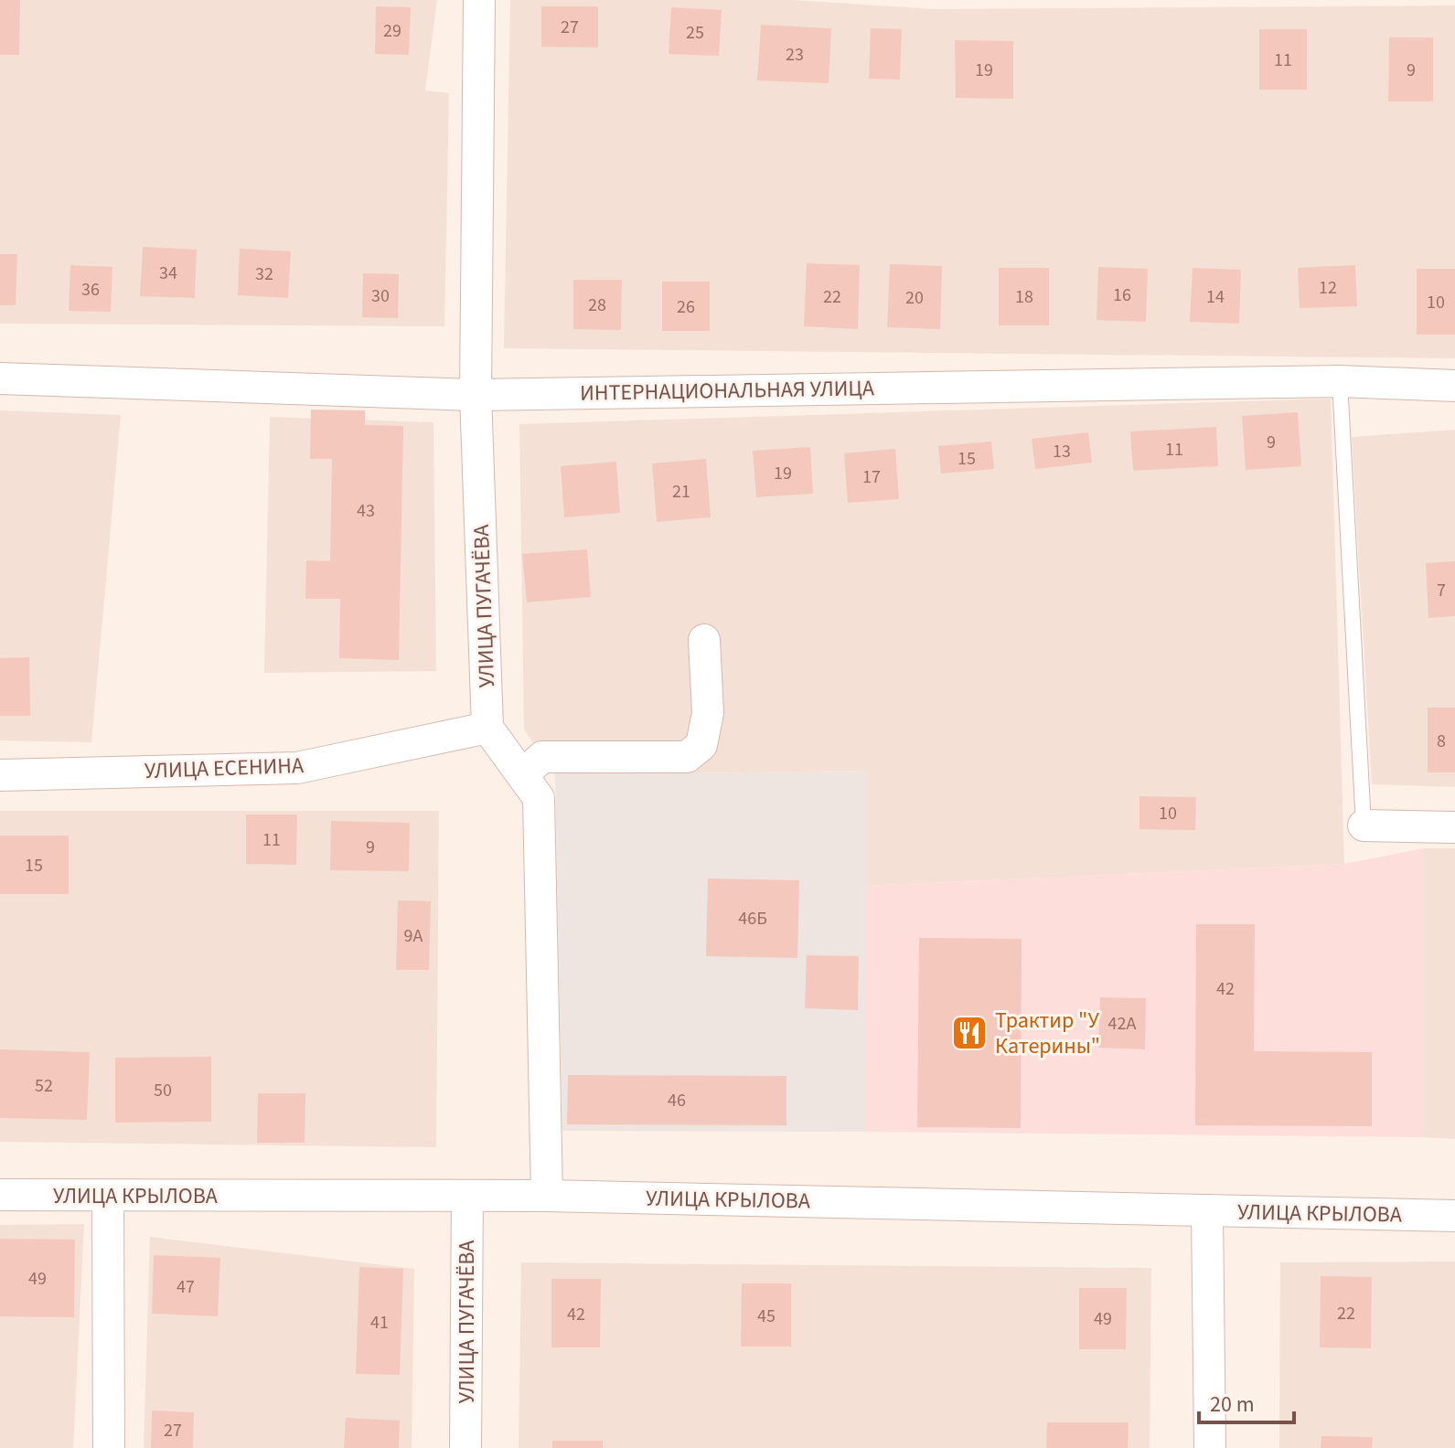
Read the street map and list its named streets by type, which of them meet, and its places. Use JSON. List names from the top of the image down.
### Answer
{
  "streets": {
    "street": [
      "ИНТЕРНАЦИОНАЛЬНАЯ УЛИЦА",
      "УЛИЦА ПУГАЧЁВА",
      "УЛИЦА ЕСЕНИНА",
      "УЛИЦА КРЫЛОВА"
    ]
  },
  "crossings": [
    ["ИНТЕРНАЦИОНАЛЬНАЯ УЛИЦА", "УЛИЦА ПУГАЧЁВА"],
    ["УЛИЦА ПУГАЧЁВА", "УЛИЦА ЕСЕНИНА"],
    ["УЛИЦА ПУГАЧЁВА", "УЛИЦА КРЫЛОВА"]
  ],
  "places": {
    "restaurant": ["Трактир \"У Катерины\""]
  },
  "house_numbers": [
    "27",
    "29",
    "25",
    "23",
    "11",
    "19",
    "9",
    "34",
    "32",
    "12",
    "36",
    "16",
    "30",
    "22",
    "18",
    "14",
    "20",
    "10",
    "28",
    "26",
    "9",
    "11",
    "13",
    "15",
    "19",
    "17",
    "21",
    "43",
    "7",
    "8",
    "10",
    "11",
    "9",
    "15",
    "46Б",
    "9А",
    "42",
    "42А",
    "52",
    "50",
    "46",
    "49",
    "47",
    "22",
    "42",
    "45",
    "49",
    "41",
    "27"
  ],
  "scale_bar": "20 m"
}
